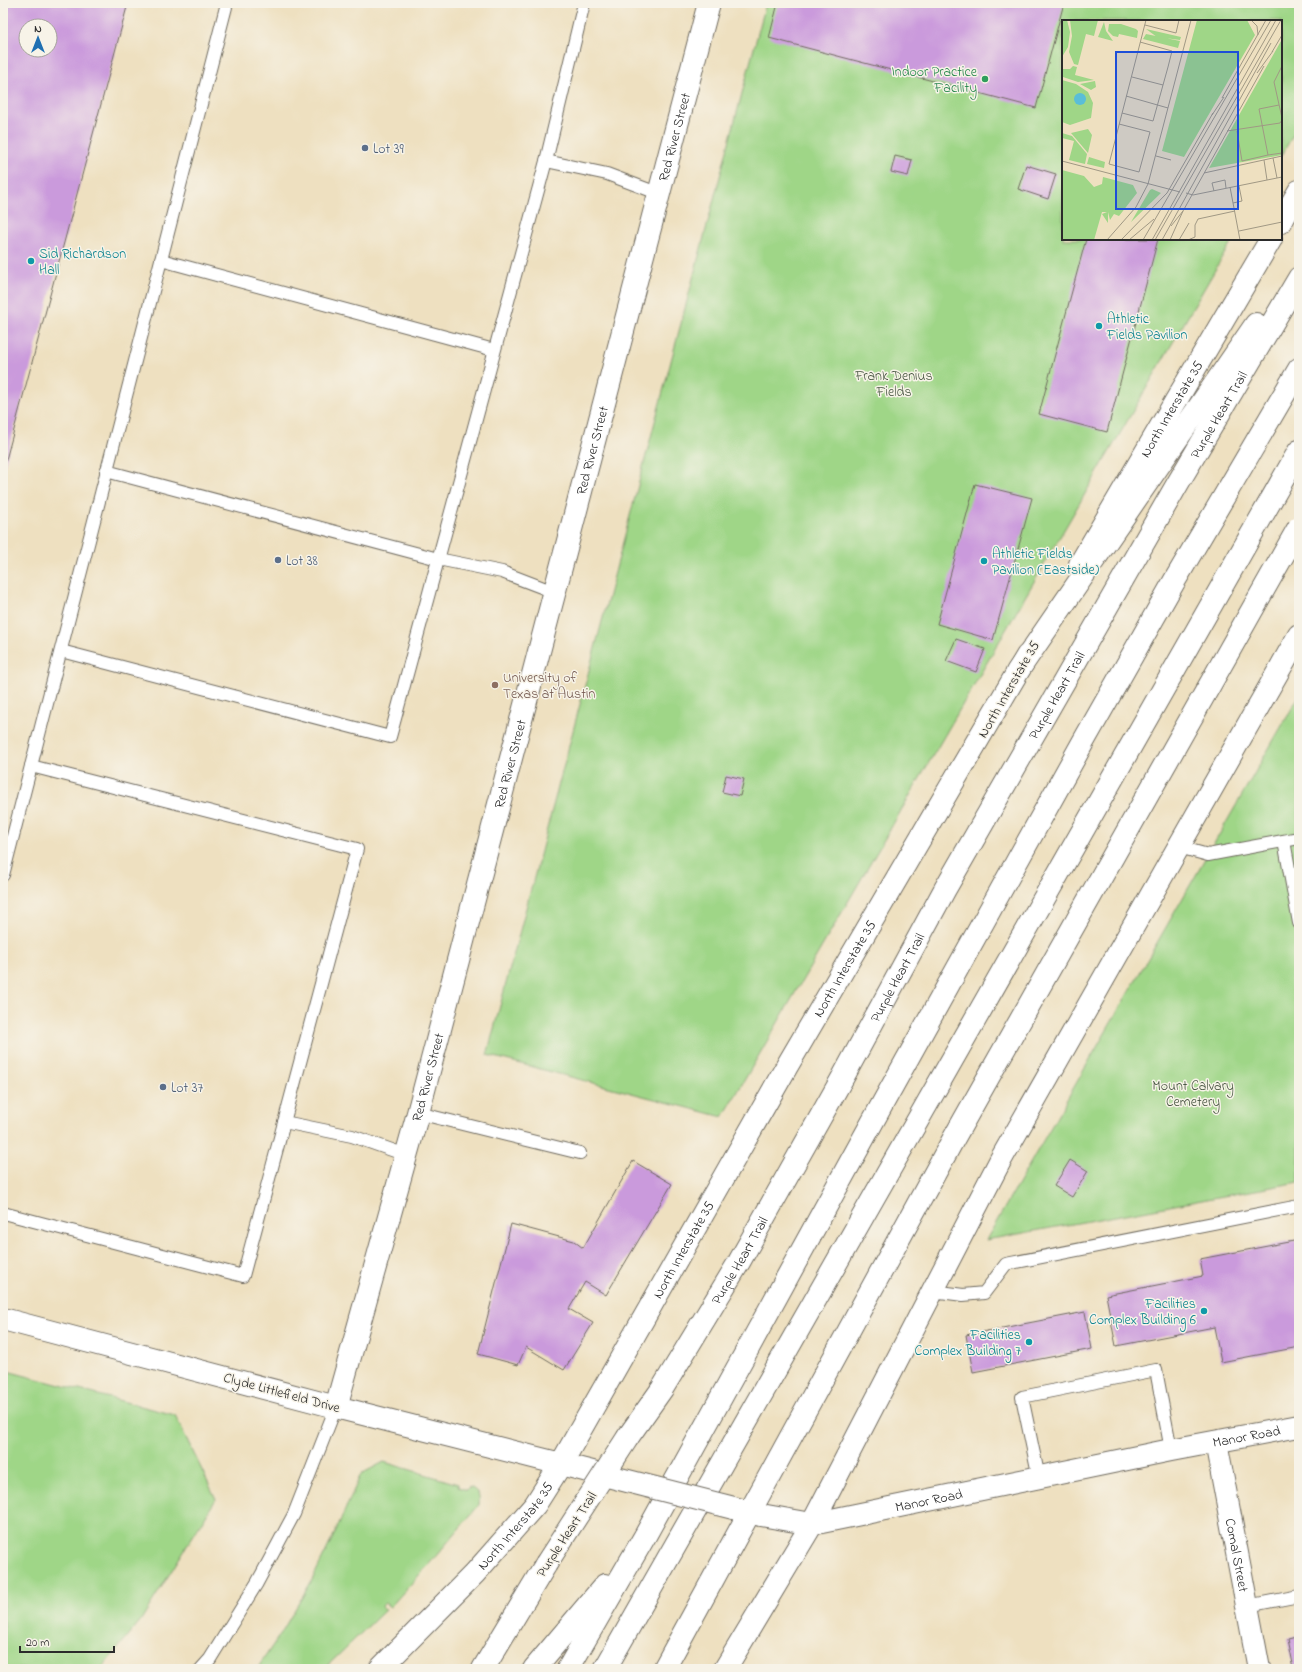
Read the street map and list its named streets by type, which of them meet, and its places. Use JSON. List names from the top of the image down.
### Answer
{
  "streets": {
    "main road": [
      "Red River Street",
      "North Interstate 35",
      "Purple Heart Trail",
      "Clyde Littlefield Drive",
      "Manor Road",
      "Comal Street"
    ]
  },
  "crossings": [
    ["Red River Street", "Clyde Littlefield Drive"],
    ["North Interstate 35", "Clyde Littlefield Drive"],
    ["North Interstate 35", "Manor Road"],
    ["Clyde Littlefield Drive", "Manor Road"],
    ["Manor Road", "Comal Street"]
  ],
  "parks": ["Frank Denius Fields", "Mount Calvary Cemetery"],
  "places": [
    "Indoor Practice Facility",
    "Lot 39",
    "Sid Richardson Hall",
    "Athletic Fields Pavilion",
    "Lot 38",
    "Athletic Fields Pavilion (Eastside)",
    "University of Texas at Austin",
    "Lot 37",
    "Facilities Complex Building 6",
    "Facilities Complex Building 7"
  ],
  "scale_bar": "20 m",
  "north": "top"
}
